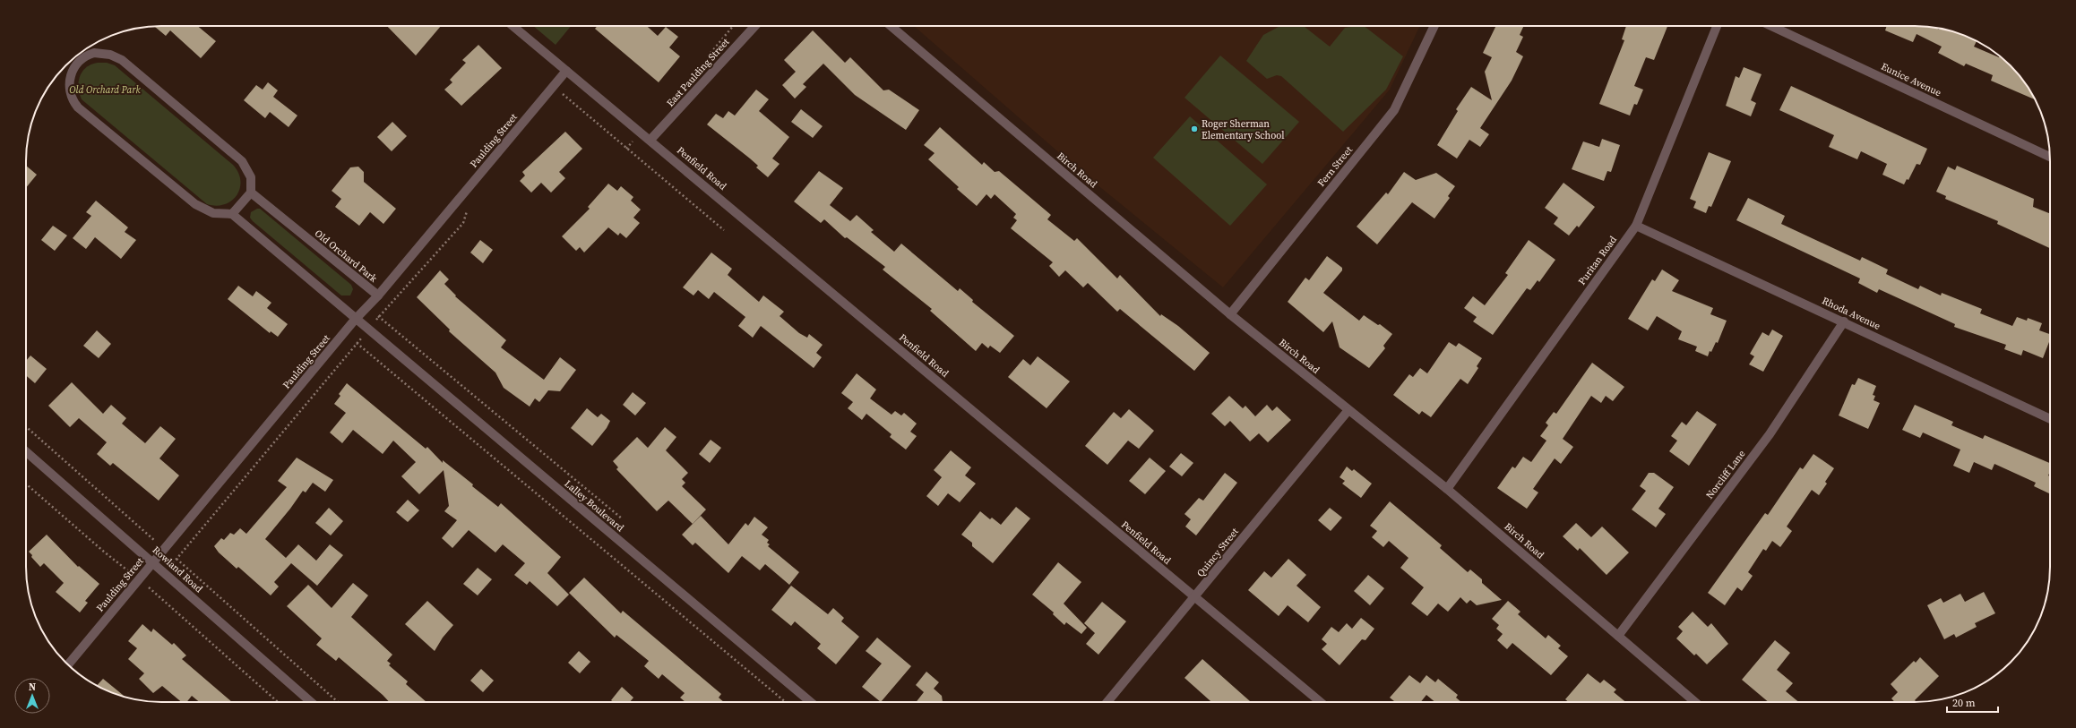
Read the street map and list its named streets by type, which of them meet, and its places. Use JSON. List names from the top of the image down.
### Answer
{
  "streets": {
    "street": [
      "East Paulding Street",
      "Eunice Avenue",
      "Paulding Street",
      "Fern Street",
      "Penfield Road",
      "Birch Road",
      "Old Orchard Park",
      "Puritan Road",
      "Rhoda Avenue",
      "Norcliff Lane",
      "Lalley Boulevard",
      "Quincy Street",
      "Rowland Road"
    ]
  },
  "crossings": [
    ["East Paulding Street", "Penfield Road"],
    ["Paulding Street", "Penfield Road"],
    ["Paulding Street", "Old Orchard Park"],
    ["Paulding Street", "Lalley Boulevard"],
    ["Paulding Street", "Rowland Road"],
    ["Fern Street", "Birch Road"],
    ["Penfield Road", "Quincy Street"],
    ["Birch Road", "Puritan Road"],
    ["Birch Road", "Norcliff Lane"],
    ["Birch Road", "Quincy Street"],
    ["Puritan Road", "Rhoda Avenue"],
    ["Rhoda Avenue", "Norcliff Lane"]
  ],
  "parks": ["Old Orchard Park"],
  "places": ["Roger Sherman Elementary School"],
  "scale_bar": "20 m",
  "north": "top"
}
